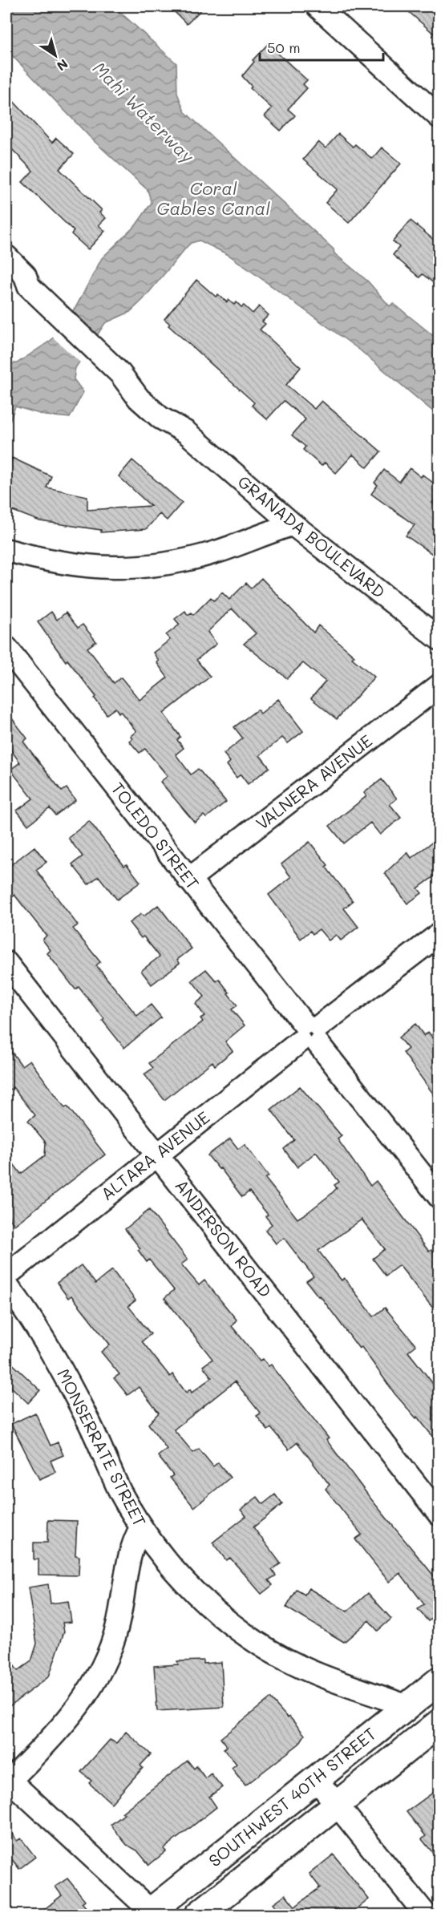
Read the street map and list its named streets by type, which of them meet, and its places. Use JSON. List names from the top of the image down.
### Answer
{
  "streets": {
    "main road": ["SOUTHWEST 40TH STREET"],
    "street": [
      "GRANADA BOULEVARD",
      "VALNERA AVENUE",
      "TOLEDO STREET",
      "ALTARA AVENUE",
      "ANDERSON ROAD",
      "MONSERRATE STREET"
    ]
  },
  "crossings": [
    ["VALNERA AVENUE", "TOLEDO STREET"],
    ["TOLEDO STREET", "ALTARA AVENUE"],
    ["ALTARA AVENUE", "ANDERSON ROAD"],
    ["ALTARA AVENUE", "MONSERRATE STREET"],
    ["MONSERRATE STREET", "SOUTHWEST 40TH STREET"]
  ],
  "water": ["Mahi Waterway", "Coral Gables Canal"],
  "scale_bar": "50 m",
  "north": "bottom right"
}
